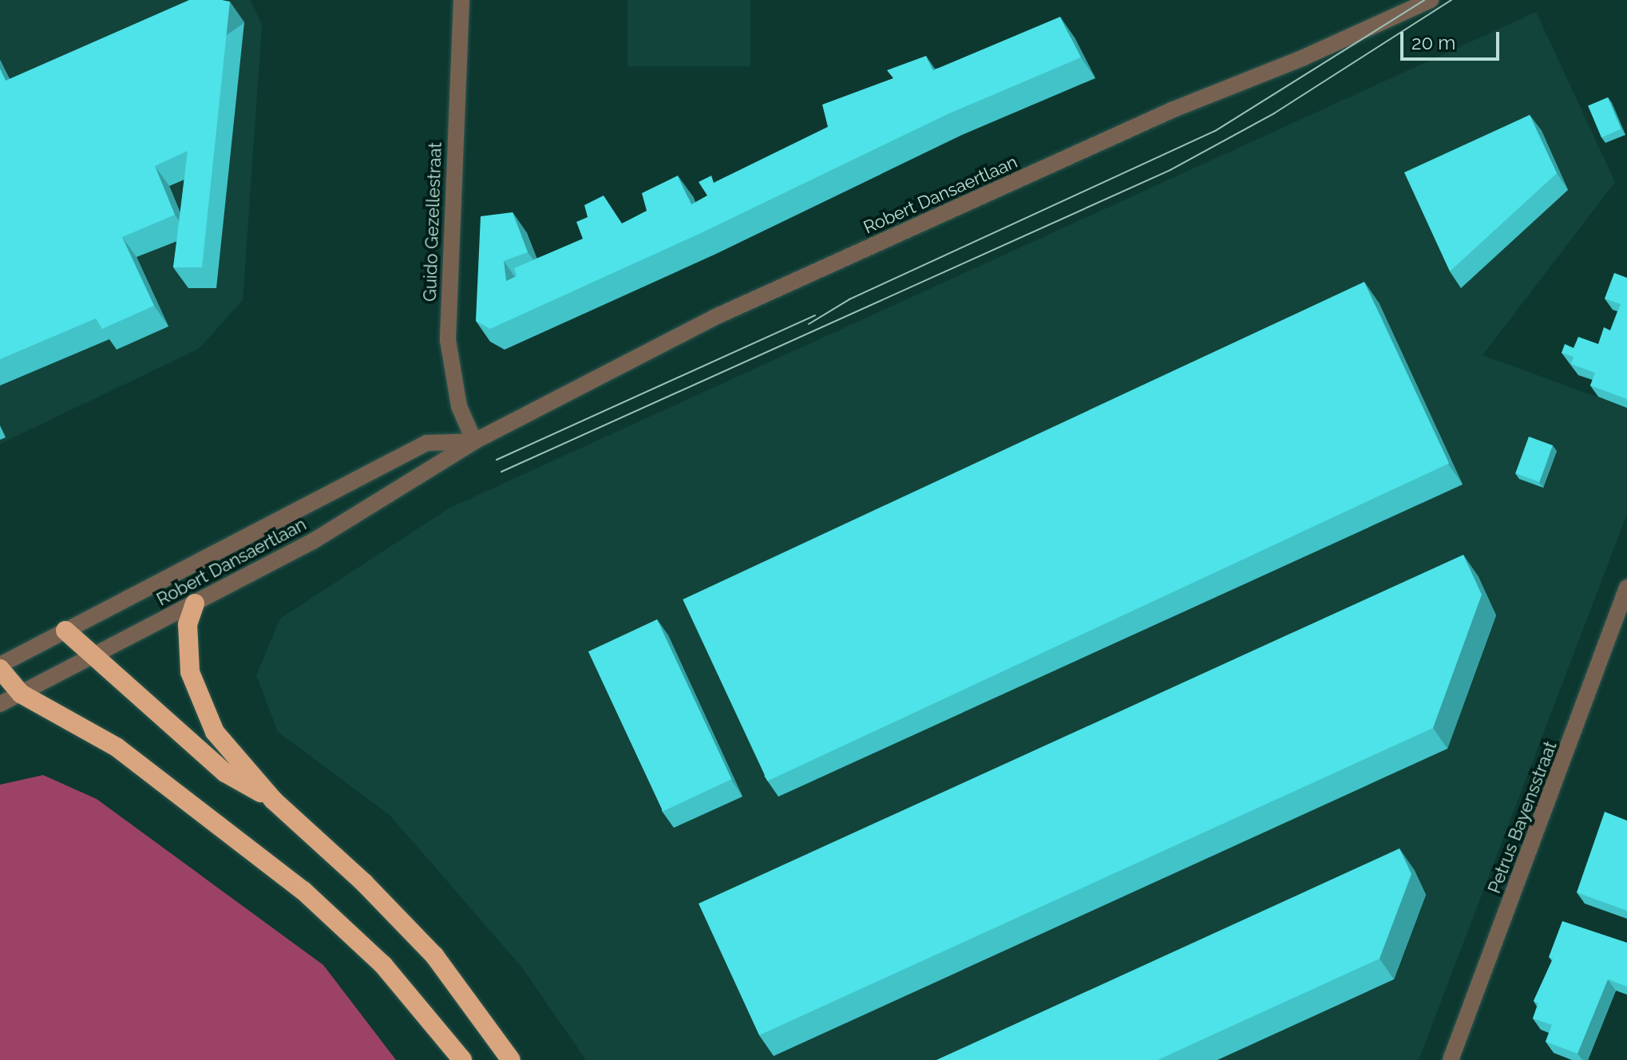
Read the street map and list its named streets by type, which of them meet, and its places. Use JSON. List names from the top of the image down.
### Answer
{
  "streets": {
    "street": ["Robert Dansaertlaan", "Guido Gezellestraat", "Petrus Bayensstraat"]
  },
  "crossings": [
    ["Robert Dansaertlaan", "Guido Gezellestraat"]
  ],
  "scale_bar": "20 m"
}
